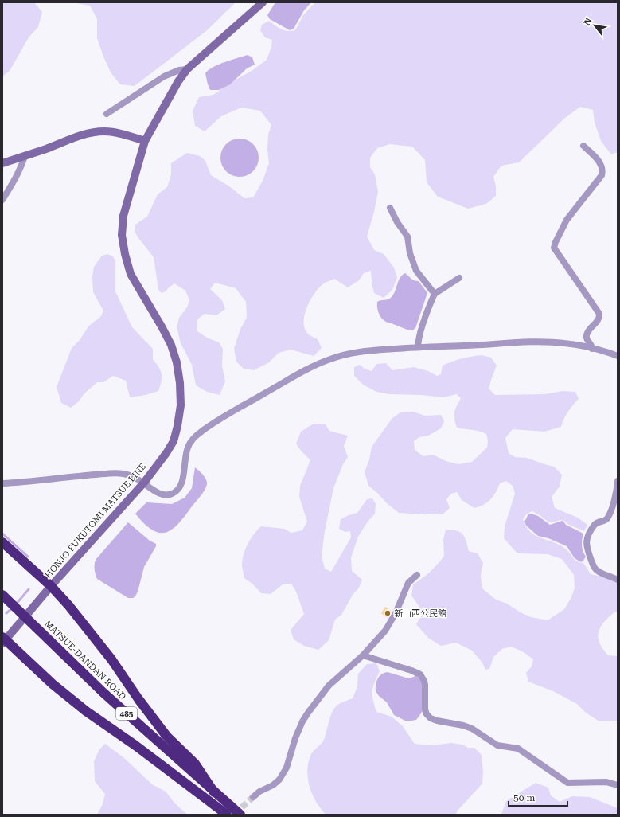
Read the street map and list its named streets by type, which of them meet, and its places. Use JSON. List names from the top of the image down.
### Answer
{
  "streets": {
    "highway": ["MATSUE-DANDAN ROAD", "485"],
    "main road": ["HONJO FUKUTOMI MATSUE LINE"]
  },
  "places": ["新山西公民館"],
  "scale_bar": "50 m",
  "north": "top left"
}
